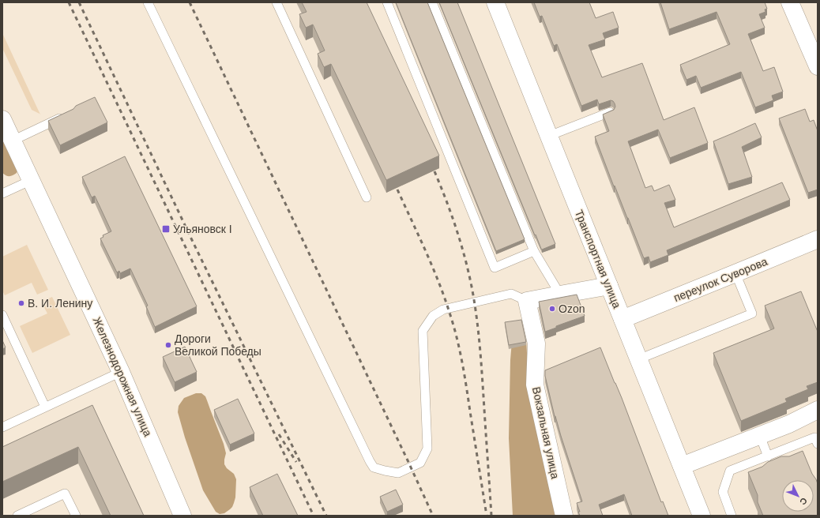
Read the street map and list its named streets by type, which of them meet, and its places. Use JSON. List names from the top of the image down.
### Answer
{
  "streets": {
    "street": [
      "Транспортная улица",
      "переулок Суворова",
      "Железнодорожная улица",
      "Вокзальная улица"
    ]
  },
  "crossings": [
    ["Транспортная улица", "переулок Суворова"]
  ],
  "places": {
    "transit": ["Ульяновск I"],
    "other": ["В. И. Ленину", "Ozon", "Дороги Великой Победы"]
  },
  "north": "bottom right"
}
